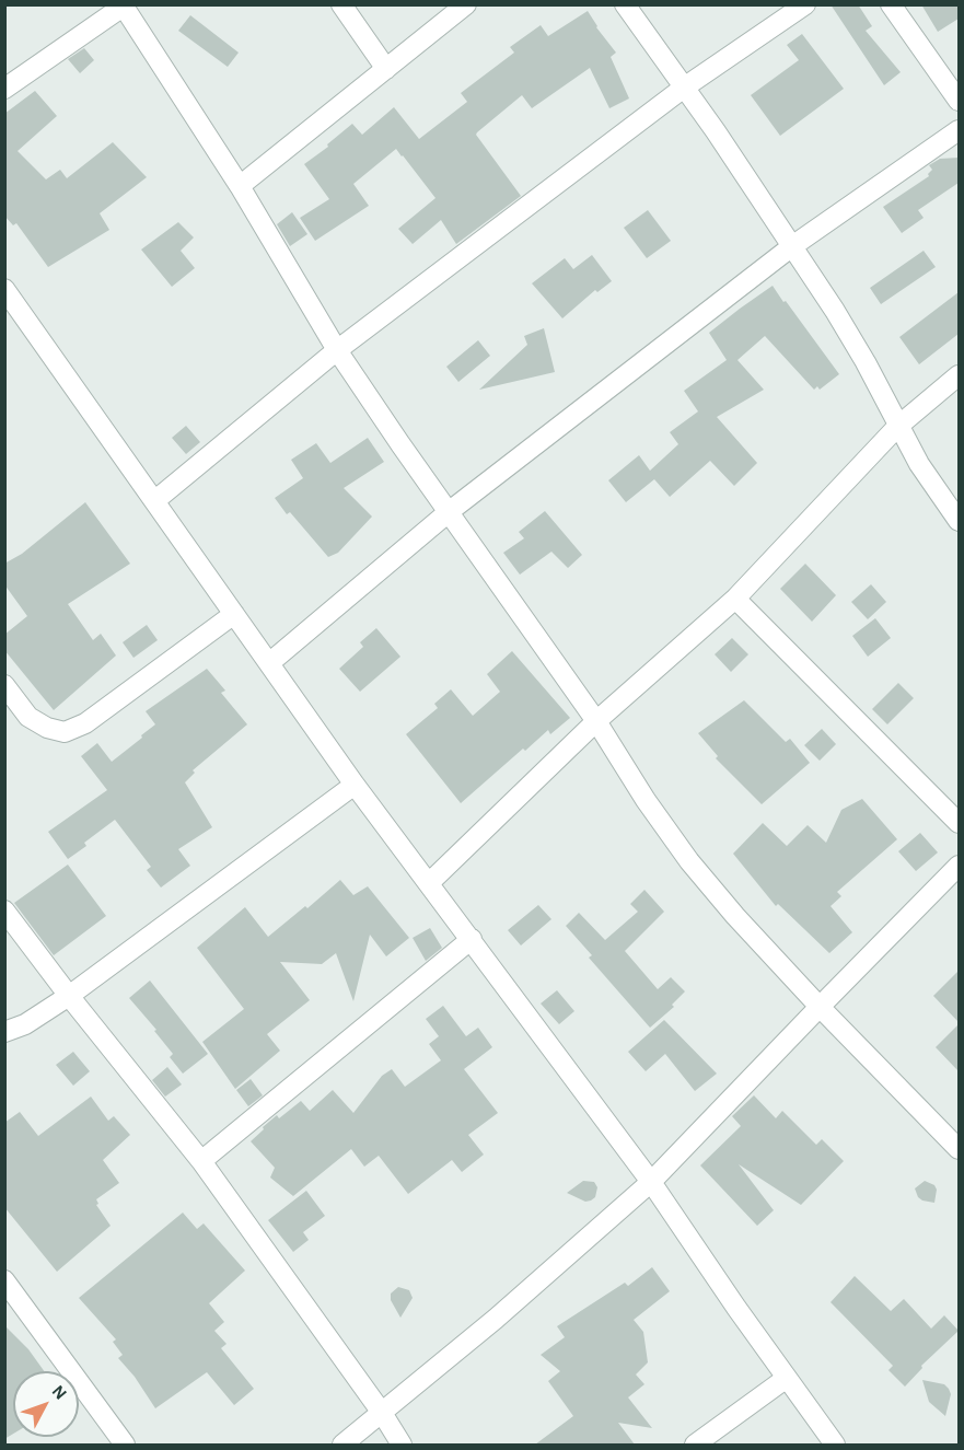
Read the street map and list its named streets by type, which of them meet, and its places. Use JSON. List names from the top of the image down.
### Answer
{
  "north": "top right"
}
